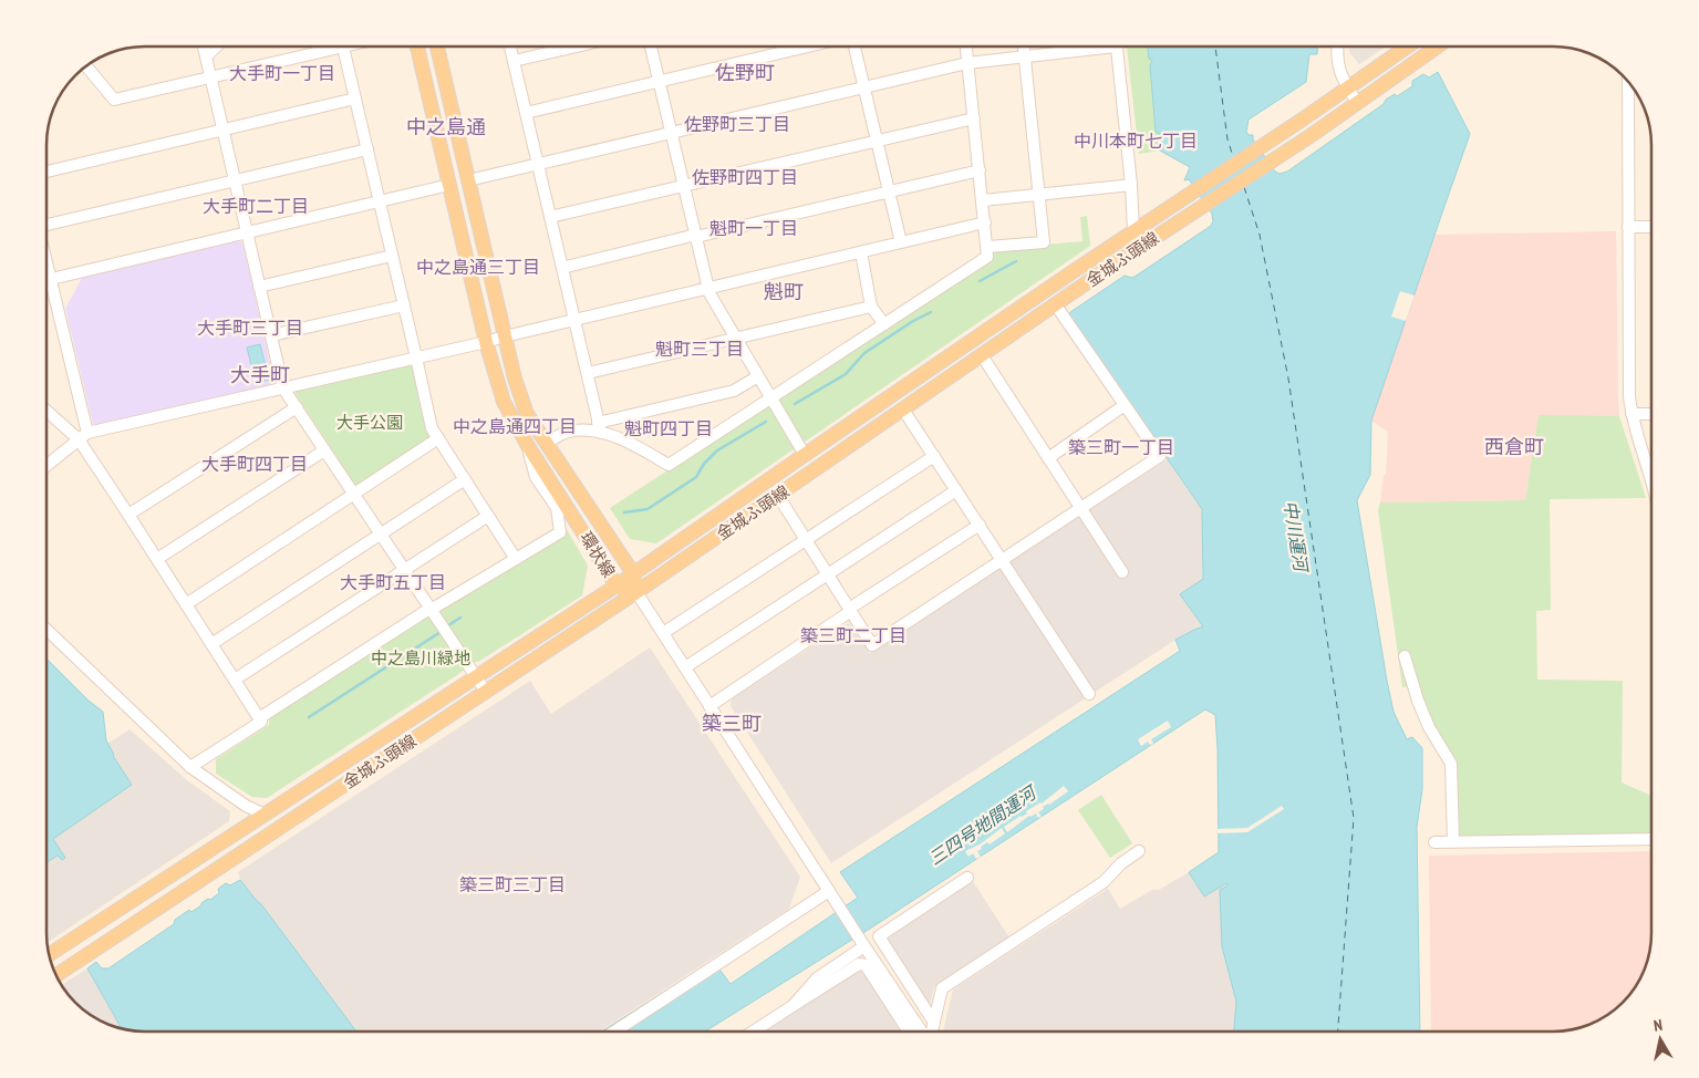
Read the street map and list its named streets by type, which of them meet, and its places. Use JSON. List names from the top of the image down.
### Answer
{
  "streets": {
    "main road": ["金城ふ頭線", "環状線"]
  },
  "crossings": [
    ["金城ふ頭線", "環状線"]
  ],
  "districts": [
    "佐野町",
    "大手町一丁目",
    "佐野町三丁目",
    "中之島通",
    "中川本町七丁目",
    "佐野町四丁目",
    "大手町二丁目",
    "魁町一丁目",
    "中之島通三丁目",
    "魁町",
    "大手町三丁目",
    "魁町三丁目",
    "大手町",
    "中之島通四丁目",
    "魁町四丁目",
    "西倉町",
    "築三町一丁目",
    "大手町四丁目",
    "大手町五丁目",
    "築三町二丁目",
    "築三町",
    "築三町三丁目"
  ],
  "water": ["中川運河", "三四号地間運河"],
  "parks": ["大手公園", "中之島川緑地"],
  "north": "top"
}
